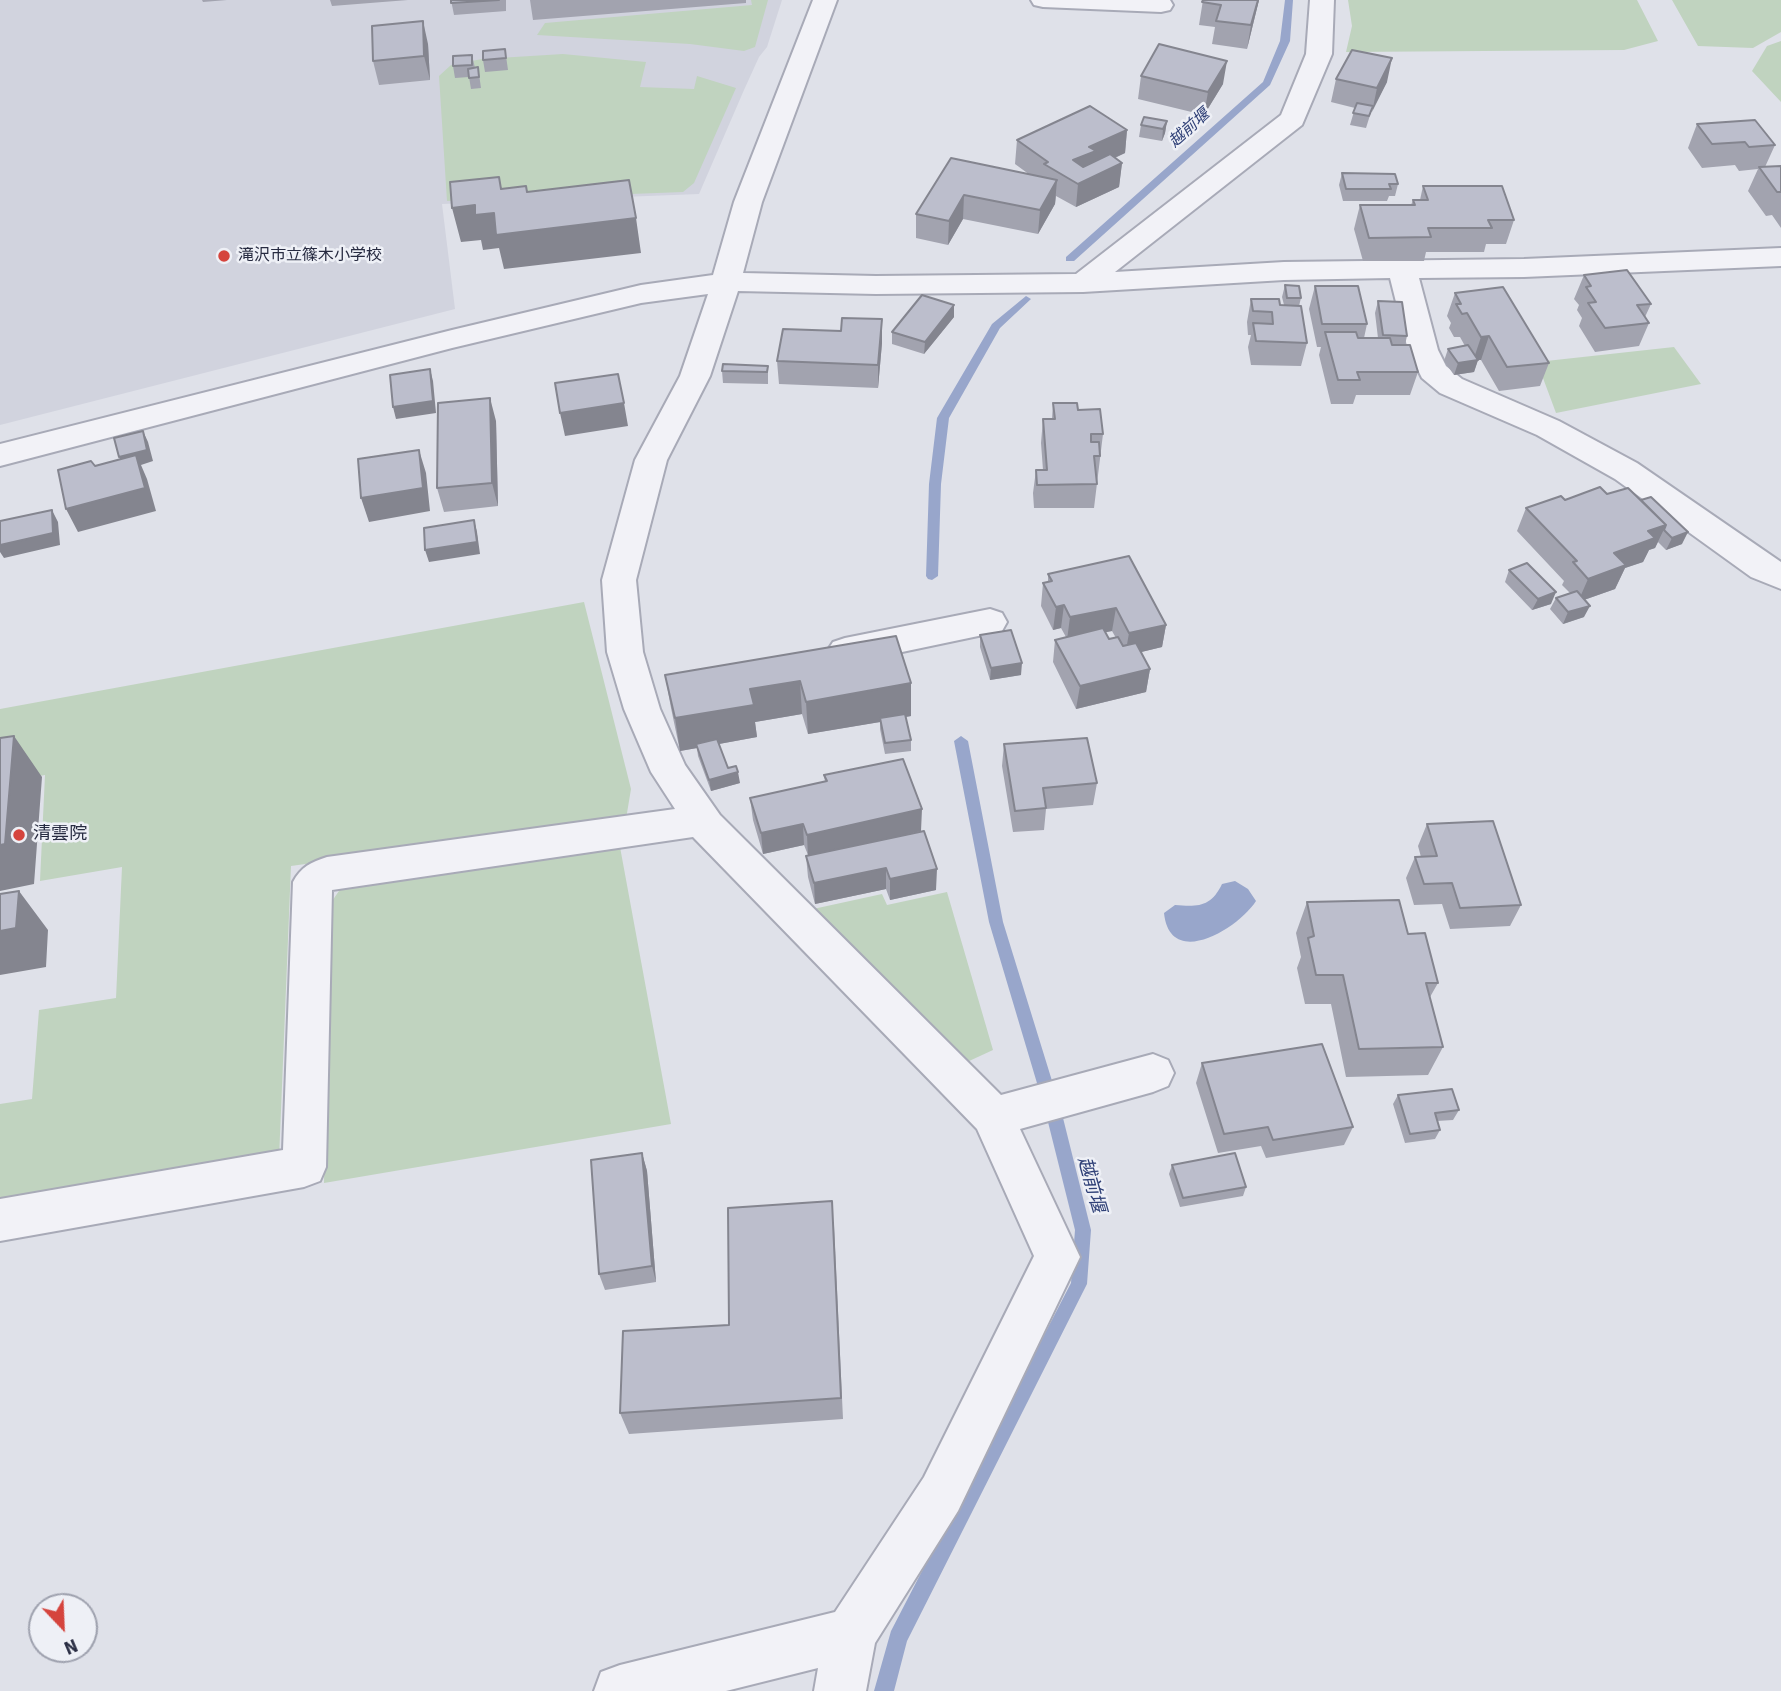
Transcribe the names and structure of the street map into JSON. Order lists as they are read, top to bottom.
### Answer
{
  "water": ["越前堰"],
  "places": ["滝沢市立篠木小学校", "清雲院"],
  "north": "bottom right"
}
